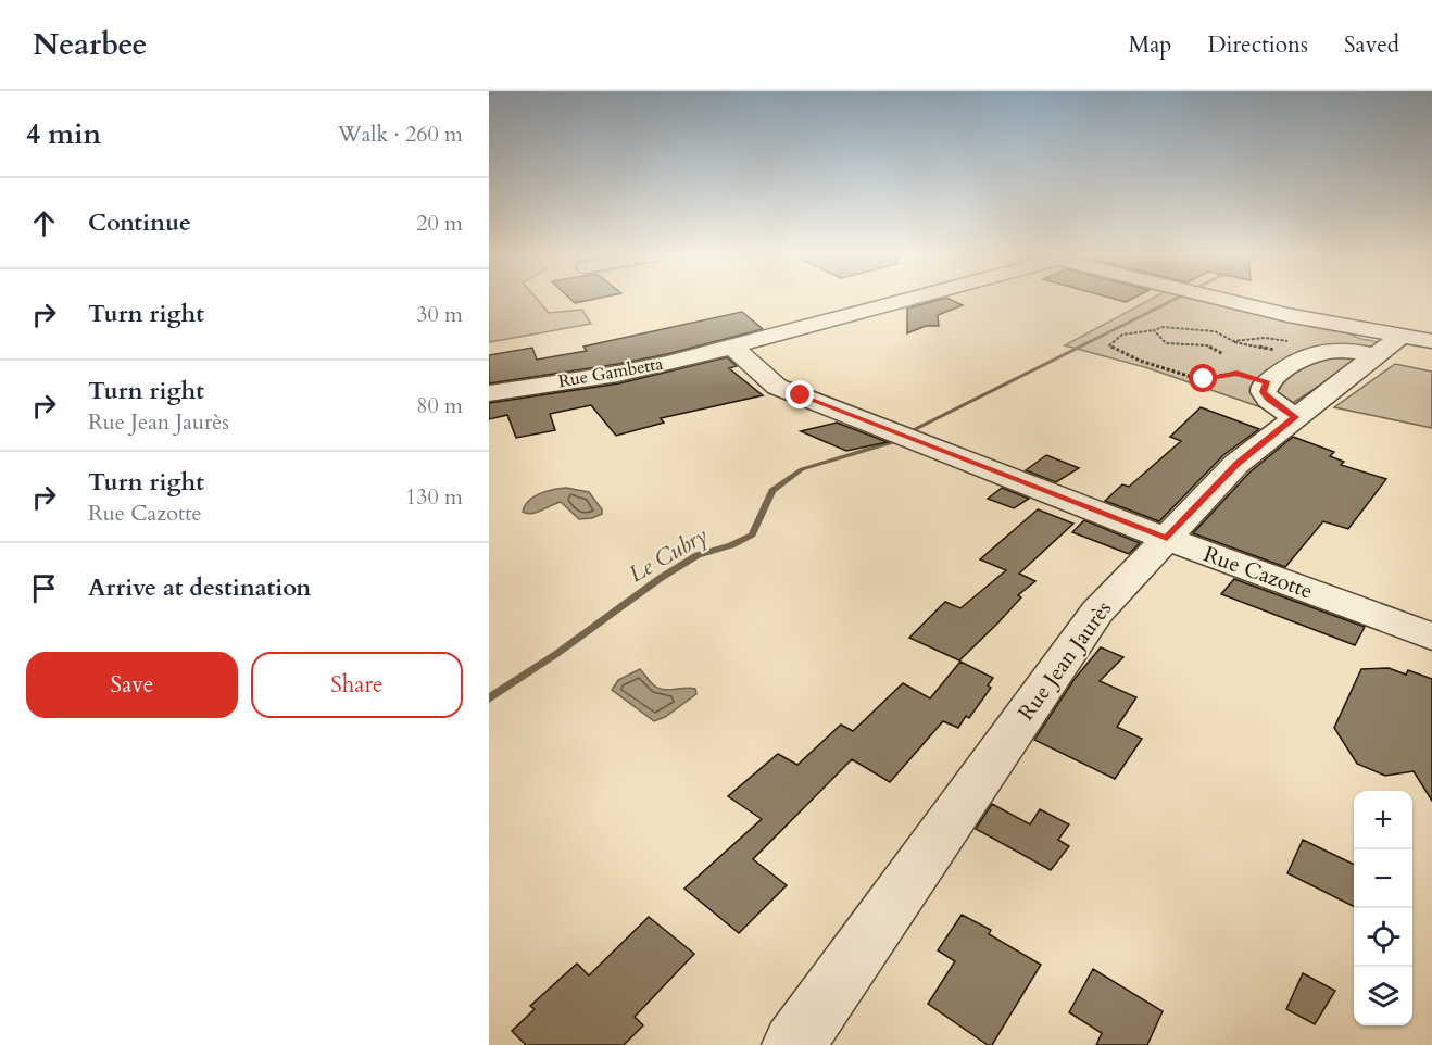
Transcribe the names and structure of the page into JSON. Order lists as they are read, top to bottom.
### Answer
{
  "streets": {
    "street": ["Rue Gambetta", "Rue Cazotte", "Rue Jean Jaurès"]
  },
  "crossings": [
    ["Rue Gambetta", "Rue Cazotte"],
    ["Rue Cazotte", "Rue Jean Jaurès"]
  ],
  "water": ["Le Cubry"],
  "page": {
    "header": "Nearbee",
    "nav": ["Map", "Directions", "Saved"],
    "heading": ["4 min", "Walk · 260 m"],
    "list": [
      ["Continue", "20 m"],
      ["Turn right", "30 m"],
      ["Turn right", "Rue Jean Jaurès", "80 m"],
      ["Turn right", "Rue Cazotte", "130 m"],
      "Arrive at destination"
    ],
    "buttons": ["Save", "Share"],
    "map_buttons": ["+", "−"]
  }
}
